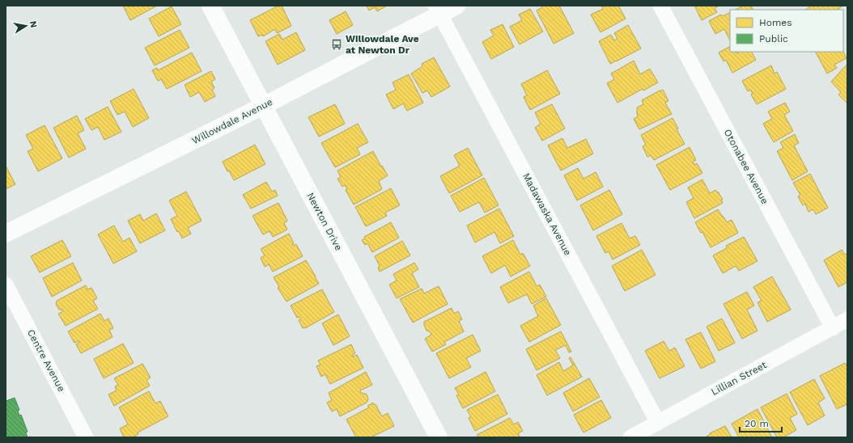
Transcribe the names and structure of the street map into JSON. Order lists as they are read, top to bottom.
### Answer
{
  "streets": {
    "street": [
      "Willowdale Avenue",
      "Otonabee Avenue",
      "Madawaska Avenue",
      "Newton Drive",
      "Centre Avenue",
      "Lillian Street"
    ]
  },
  "crossings": [
    ["Willowdale Avenue", "Madawaska Avenue"],
    ["Willowdale Avenue", "Newton Drive"],
    ["Otonabee Avenue", "Lillian Street"],
    ["Madawaska Avenue", "Lillian Street"]
  ],
  "places": {
    "bus stop": ["Willowdale Ave at Newton Dr"]
  },
  "legend": ["Homes", "Public"],
  "scale_bar": "20 m",
  "north": "right"
}
